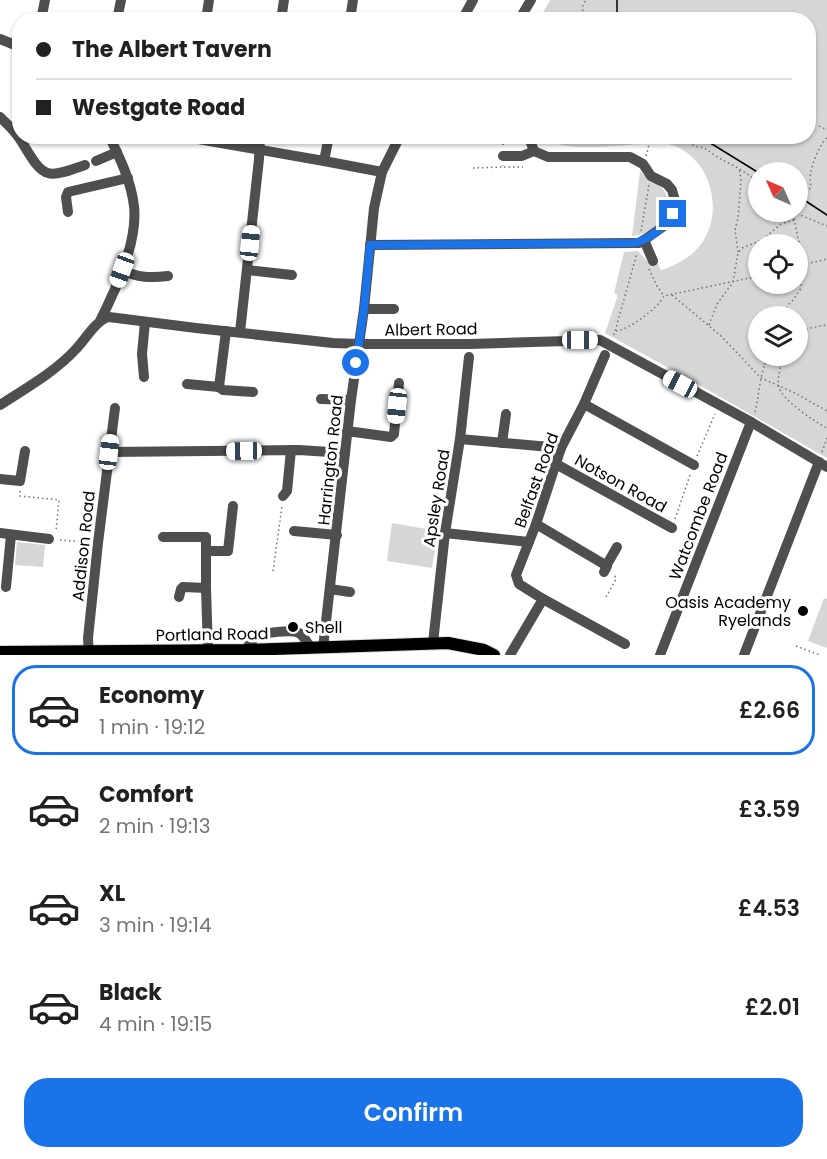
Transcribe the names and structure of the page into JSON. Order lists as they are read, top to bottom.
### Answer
{
  "streets": {
    "main road": ["Portland Road"],
    "street": [
      "Albert Road",
      "Harrington Road",
      "Belfast Road",
      "Notson Road",
      "Apsley Road",
      "Watcombe Road",
      "Addison Road"
    ]
  },
  "crossings": [
    ["Albert Road", "Harrington Road"],
    ["Albert Road", "Belfast Road"],
    ["Albert Road", "Watcombe Road"],
    ["Harrington Road", "Portland Road"],
    ["Belfast Road", "Notson Road"],
    ["Apsley Road", "Portland Road"],
    ["Addison Road", "Portland Road"]
  ],
  "places": ["Oasis Academy Ryelands", "Shell"],
  "north": "top left",
  "page": {
    "banner": ["The Albert Tavern", "Westgate Road"],
    "list": [
      {
        "name": "Economy",
        "note": "1 min · 19:12",
        "value": "£2.66"
      },
      {
        "name": "Comfort",
        "note": "2 min · 19:13",
        "value": "£3.59"
      },
      {
        "name": "XL",
        "note": "3 min · 19:14",
        "value": "£4.53"
      },
      {
        "name": "Black",
        "note": "4 min · 19:15",
        "value": "£2.01"
      }
    ],
    "buttons": "Confirm"
  }
}
